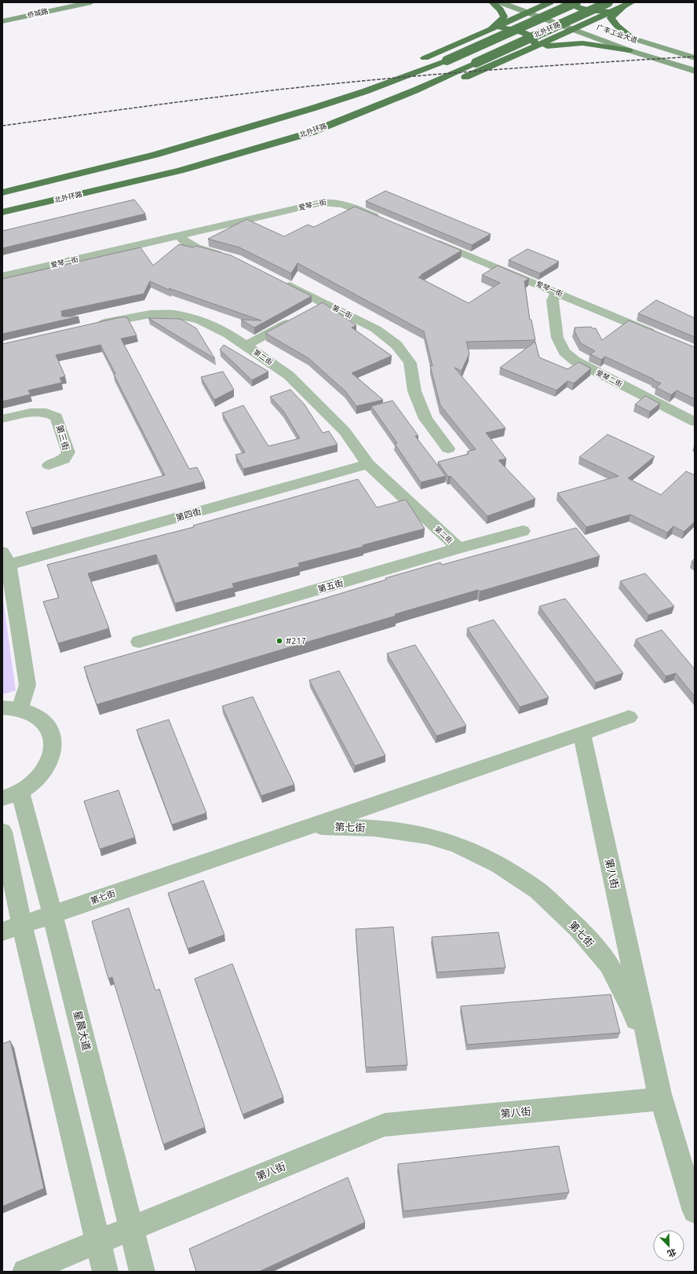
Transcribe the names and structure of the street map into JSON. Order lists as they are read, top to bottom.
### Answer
{
  "streets": {
    "highway": ["北外环路"],
    "street": [
      "侨城路",
      "广丰工业大道",
      "爱琴一街",
      "第一街",
      "第二街",
      "爱琴二街",
      "第三街",
      "第四街",
      "第五街",
      "第七街",
      "第八街",
      "星晨大道"
    ]
  },
  "crossings": [
    ["爱琴一街", "爱琴二街"],
    ["第二街", "第四街"],
    ["第二街", "第五街"],
    ["第七街", "第八街"],
    ["第七街", "星晨大道"],
    ["第八街", "星晨大道"]
  ],
  "places": ["#217"],
  "north": "bottom right"
}
